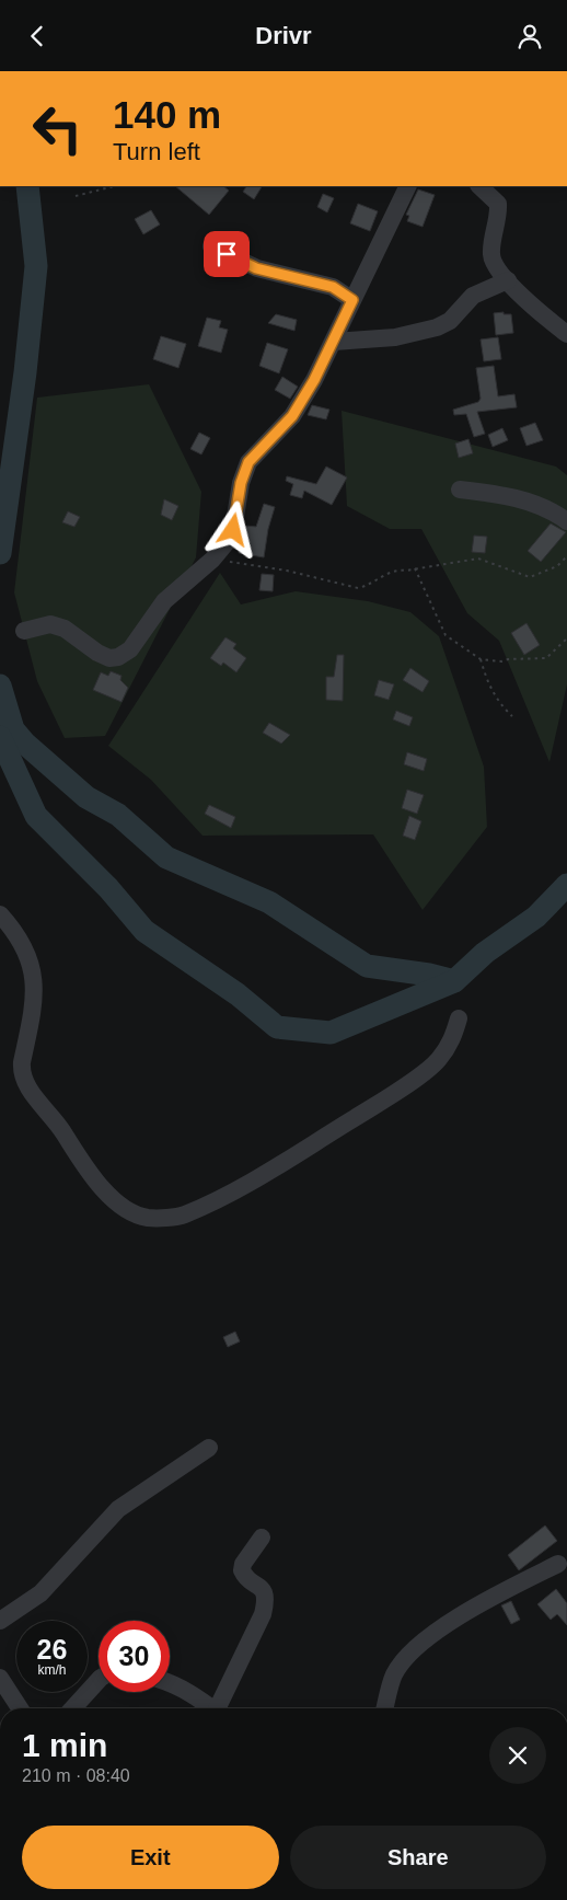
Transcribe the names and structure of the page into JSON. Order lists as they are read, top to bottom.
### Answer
{
  "page": {
    "header": "Drivr",
    "turn": ["140 m", "Turn left"],
    "speed": "26 km/h",
    "limit": "30",
    "heading": ["1 min", "210 m · 08:40"],
    "buttons": ["Exit", "Share"]
  }
}
